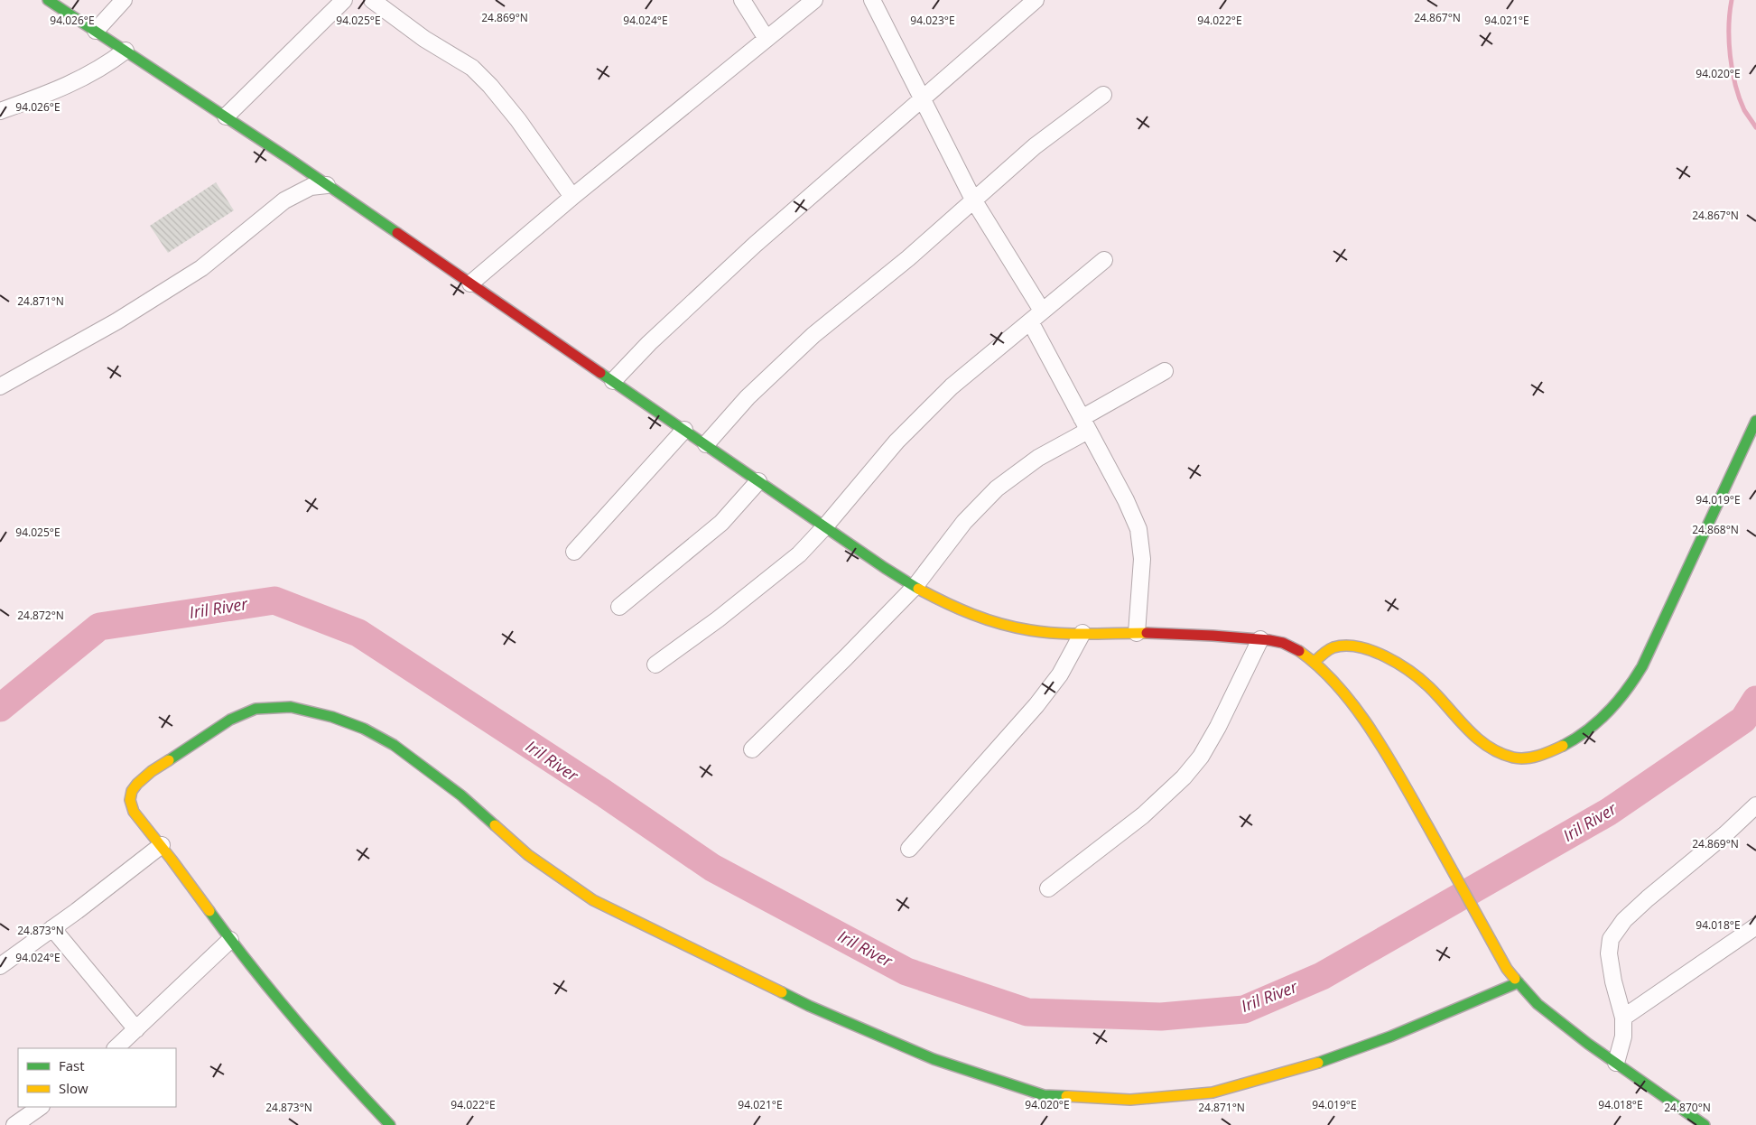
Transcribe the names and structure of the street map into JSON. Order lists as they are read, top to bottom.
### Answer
{
  "water": ["Iril River"],
  "legend": ["Fast", "Slow"],
  "coordinates": [
    "24.869°N",
    "24.867°N",
    "94.026°E",
    "94.025°E",
    "94.024°E",
    "94.023°E",
    "94.022°E",
    "94.021°E",
    "94.020°E",
    "24.871°N",
    "94.019°E",
    "24.868°N",
    "24.872°N",
    "94.018°E",
    "24.873°N",
    "24.870°N"
  ]
}
